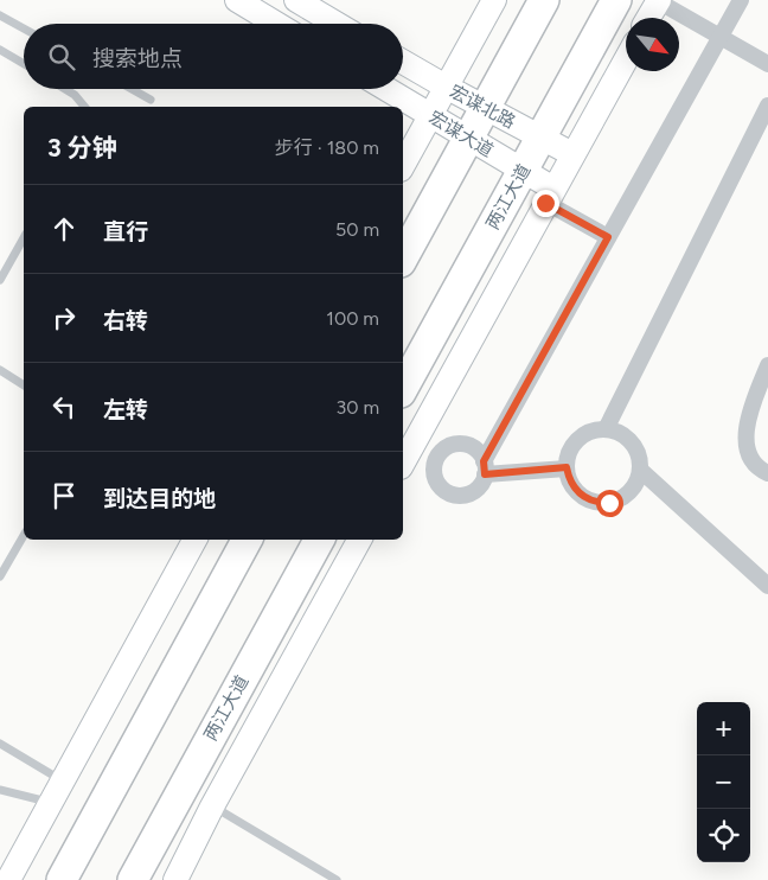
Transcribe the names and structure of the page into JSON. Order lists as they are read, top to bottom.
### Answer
{
  "streets": {
    "highway": ["两江大道"],
    "street": ["宏谋北路", "宏谋大道"]
  },
  "crossings": [
    ["宏谋北路", "两江大道"],
    ["宏谋大道", "两江大道"]
  ],
  "north": "bottom right",
  "page": {
    "search": "搜索地点",
    "heading": ["3 分钟", "步行 · 180 m"],
    "list": [
      ["直行", "50 m"],
      ["右转", "100 m"],
      ["左转", "30 m"],
      "到达目的地"
    ],
    "map_buttons": ["+", "−"]
  }
}
